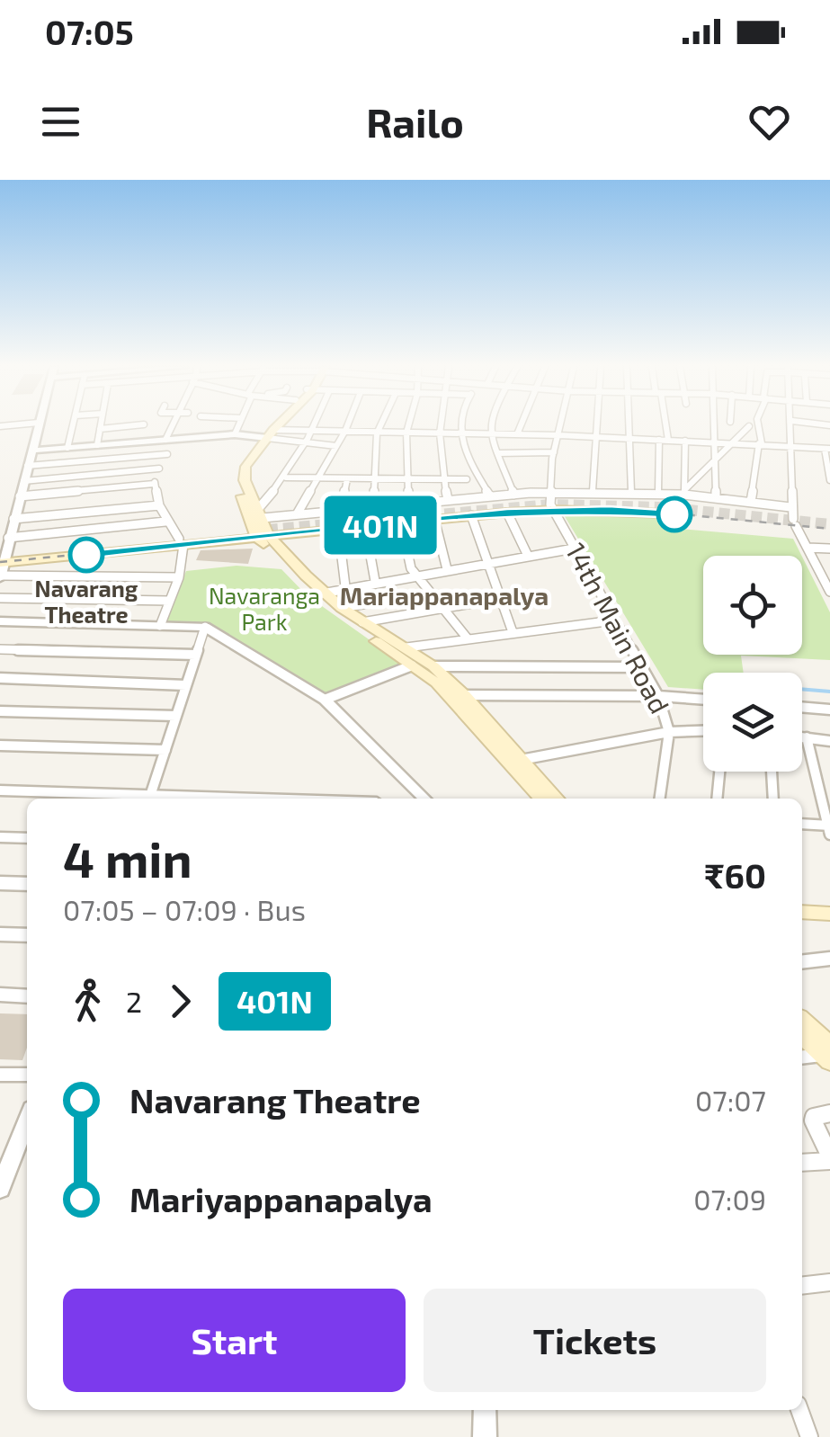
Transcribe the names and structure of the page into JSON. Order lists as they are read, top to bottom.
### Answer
{
  "streets": {
    "street": ["14th Main Road"]
  },
  "districts": ["Mariappanapalya"],
  "parks": ["Navaranga Park"],
  "places": ["Navarang Theatre"],
  "lines": ["bus line 401N"],
  "page": {
    "status": "07:05",
    "header": "Railo",
    "on_map": "401N",
    "heading": ["4 min", "07:05 – 07:09 · Bus", "₹60"],
    "legs": ["2", "401N"],
    "list": [
      {
        "name": "Navarang Theatre",
        "value": "07:07"
      },
      {
        "name": "Mariyappanapalya",
        "value": "07:09"
      }
    ],
    "buttons": ["Start", "Tickets"]
  }
}
